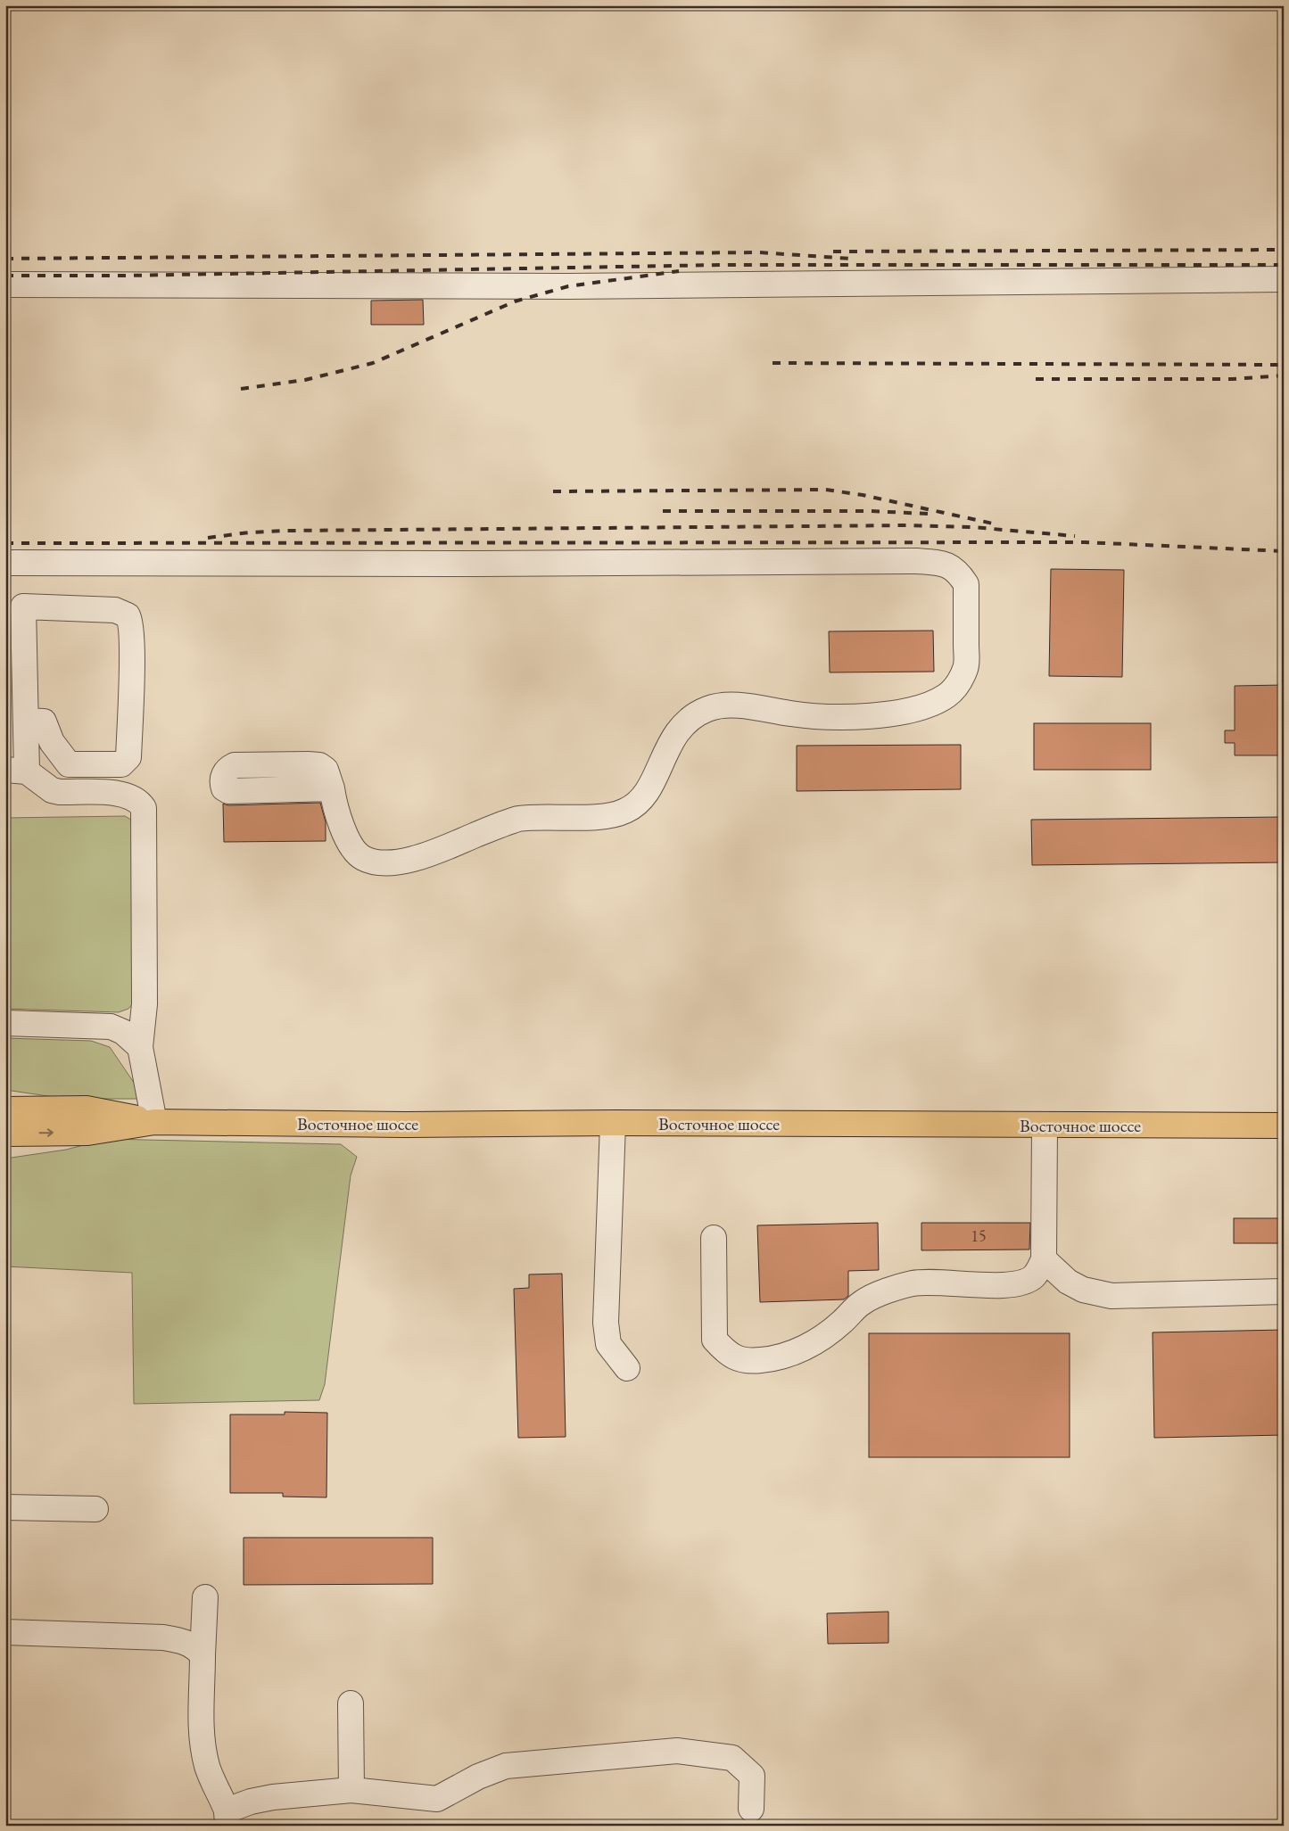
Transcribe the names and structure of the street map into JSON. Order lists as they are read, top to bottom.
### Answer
{
  "streets": {
    "main road": ["Восточное шоссе"]
  },
  "house_numbers": ["15"]
}
